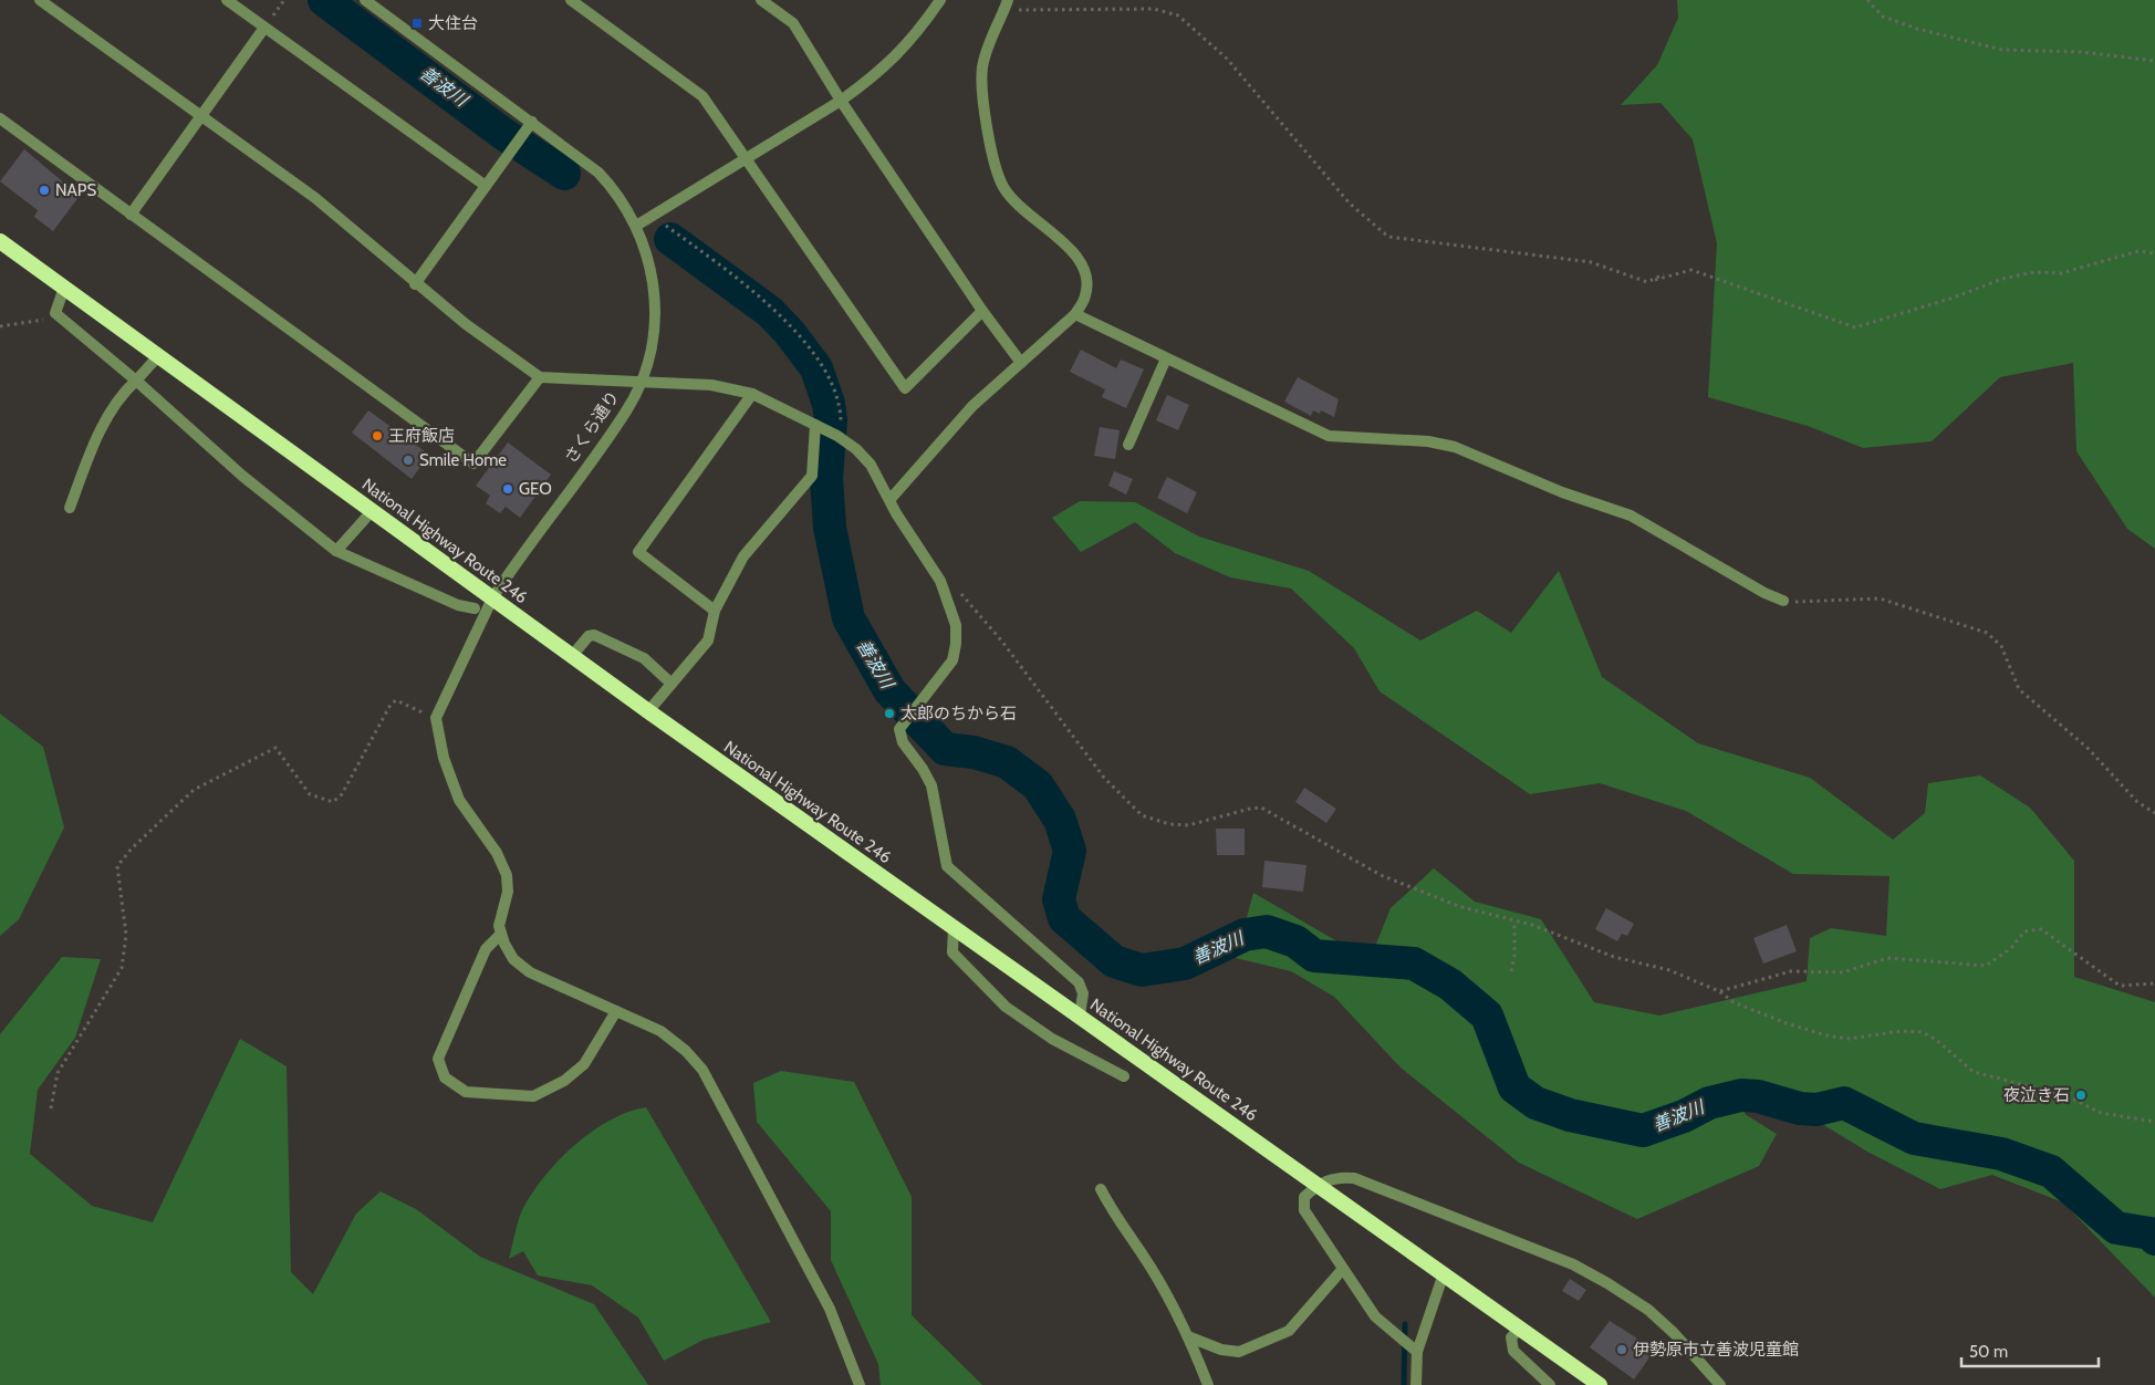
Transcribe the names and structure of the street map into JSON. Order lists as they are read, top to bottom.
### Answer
{
  "streets": {
    "highway": ["National Highway Route 246"],
    "street": ["さくら通り"]
  },
  "crossings": [
    ["さくら通り", "National Highway Route 246"]
  ],
  "water": ["善波川"],
  "places": {
    "transit": ["大住台"],
    "other": [
      "NAPS",
      "王府飯店",
      "Smile Home",
      "GEO",
      "太郎のちから石",
      "夜泣き石",
      "伊勢原市立善波児童館"
    ]
  },
  "scale_bar": "50 m"
}
